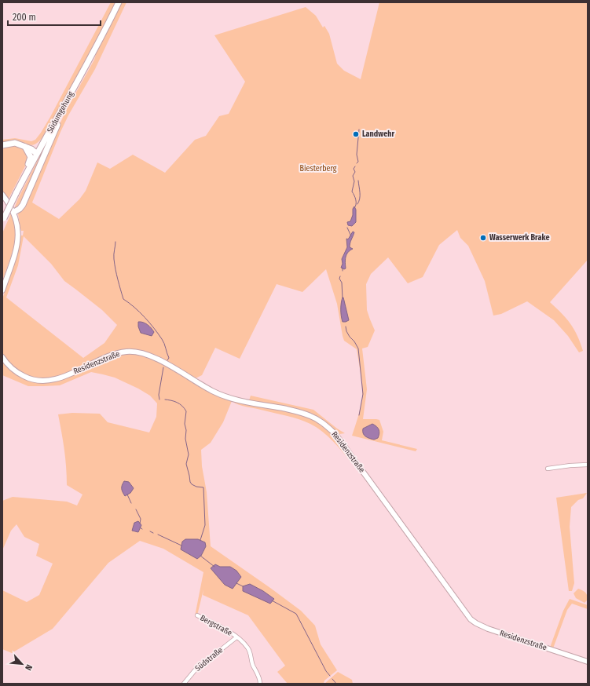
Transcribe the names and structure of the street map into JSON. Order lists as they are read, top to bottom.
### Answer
{
  "streets": {
    "main road": ["Südumgehung", "Residenzstraße"],
    "street": ["Bergstraße", "Südstraße"]
  },
  "crossings": [
    ["Bergstraße", "Südstraße"]
  ],
  "parks": ["Biesterberg"],
  "places": ["Landwehr", "Wasserwerk Brake"],
  "scale_bar": "200 m",
  "north": "bottom right"
}
